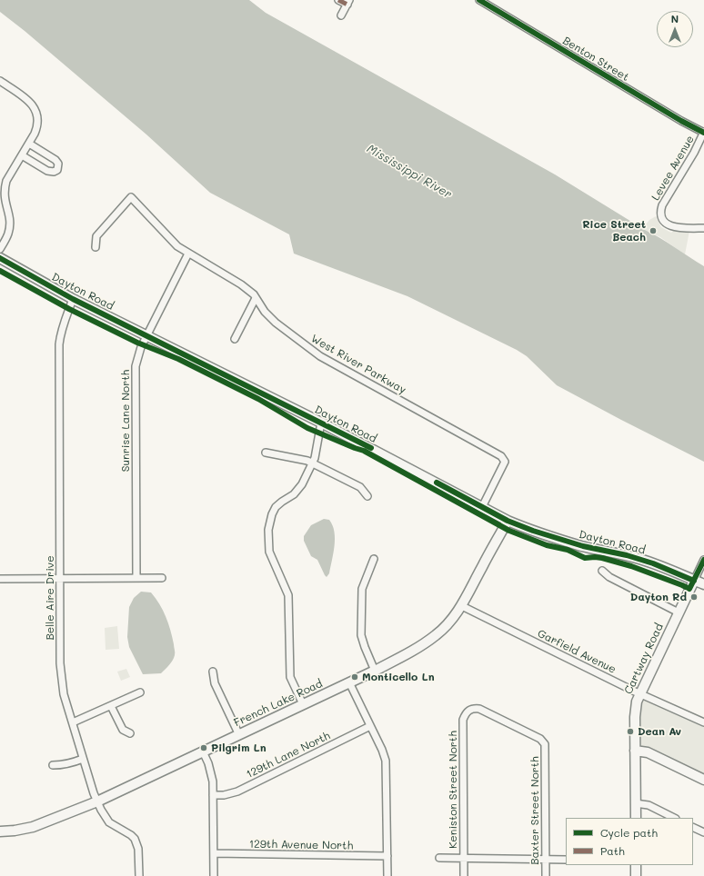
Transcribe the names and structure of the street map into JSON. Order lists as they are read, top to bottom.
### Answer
{
  "streets": {
    "street": [
      "Benton Street",
      "Levee Avenue",
      "Dayton Road",
      "West River Parkway",
      "Sunrise Lane North",
      "Belle Aire Drive",
      "Garfield Avenue",
      "Cartway Road",
      "French Lake Road",
      "129th Lane North",
      "Keniston Street North",
      "Baxter Street North",
      "129th Avenue North"
    ]
  },
  "crossings": [
    ["Benton Street", "Levee Avenue"],
    ["Dayton Road", "West River Parkway"],
    ["Dayton Road", "Sunrise Lane North"],
    ["Dayton Road", "Belle Aire Drive"],
    ["Dayton Road", "Cartway Road"],
    ["Dayton Road", "French Lake Road"],
    ["West River Parkway", "Sunrise Lane North"],
    ["Belle Aire Drive", "French Lake Road"],
    ["Garfield Avenue", "Cartway Road"],
    ["Garfield Avenue", "French Lake Road"],
    ["Keniston Street North", "Baxter Street North"]
  ],
  "water": ["Mississippi River"],
  "places": [
    "Rice Street Beach",
    "Dayton Rd",
    "Monticello Ln",
    "Dean Av",
    "Pilgrim Ln"
  ],
  "legend": ["Cycle path", "Path"],
  "north": "top"
}
